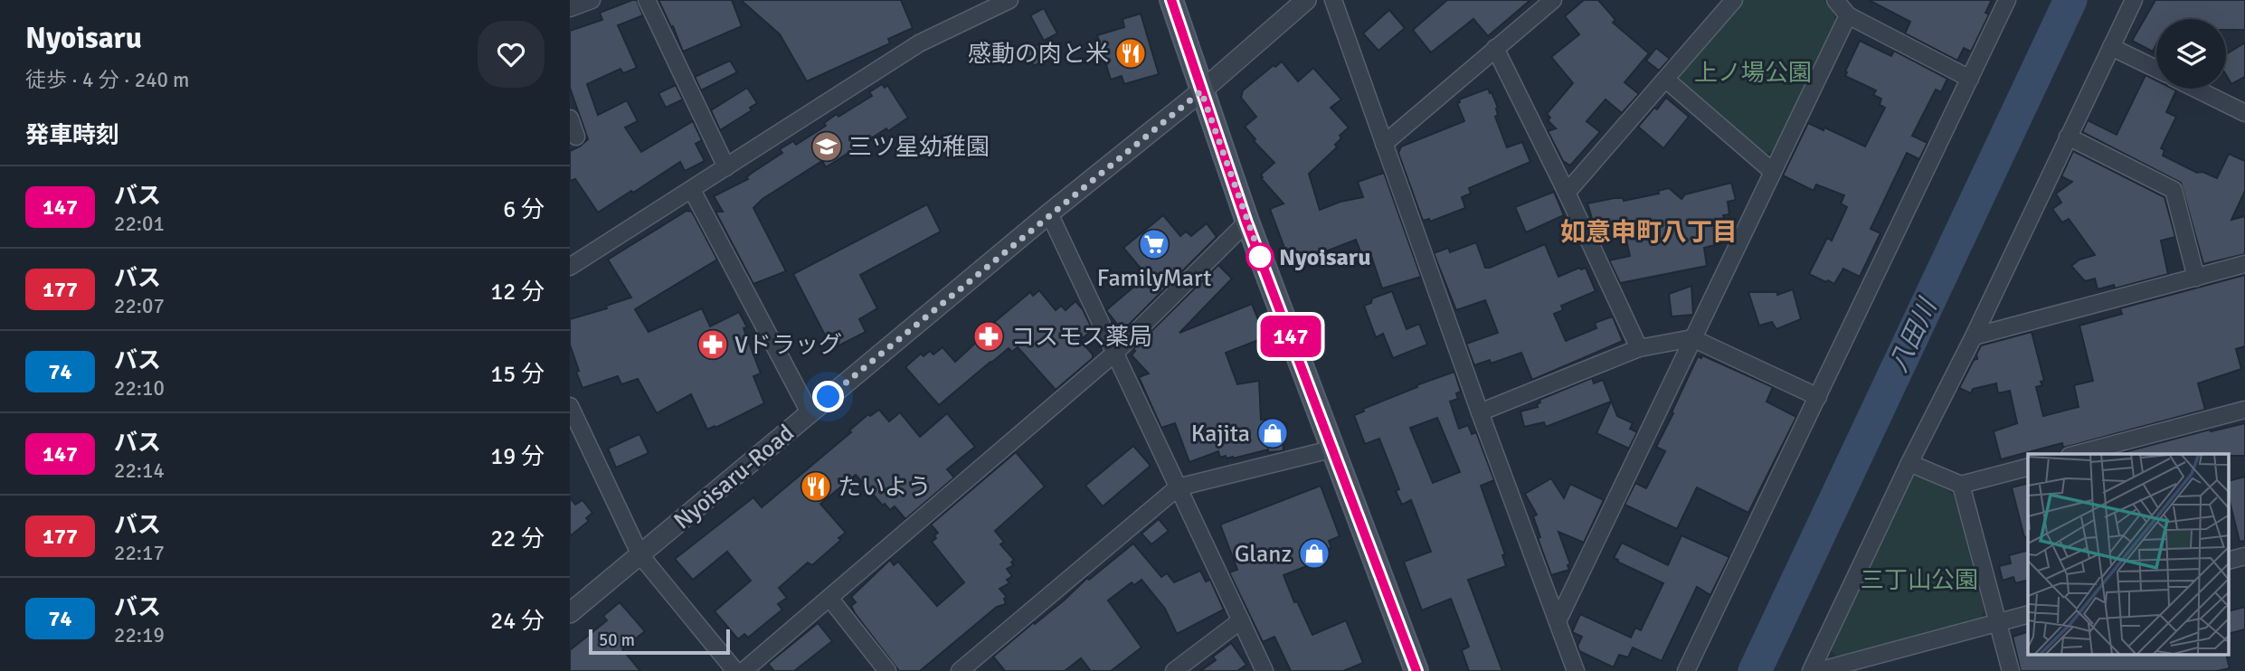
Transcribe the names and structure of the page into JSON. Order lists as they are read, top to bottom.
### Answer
{
  "streets": {
    "street": ["Nyoisaru-Road"]
  },
  "districts": ["如意申町八丁目"],
  "water": ["八田川"],
  "parks": ["上ノ場公園", "三丁山公園"],
  "places": {
    "restaurant": ["感動の肉と米", "たいよう"],
    "school or university": ["三ツ星幼稚園"],
    "supermarket": ["FamilyMart"],
    "other": ["Nyoisaru"],
    "pharmacy": ["コスモス薬局", "Vドラッグ"],
    "shop": ["Kajita", "Glanz"]
  },
  "lines": ["bus line 147"],
  "scale_bar": "50 m",
  "page": {
    "heading": [
      ["Nyoisaru", "徒歩 · 4 分 · 240 m"],
      "発車時刻"
    ],
    "on_map": "147",
    "list": [
      {
        "mark": "147",
        "name": "バス",
        "note": "22:01",
        "value": "6 分"
      },
      {
        "mark": "177",
        "name": "バス",
        "note": "22:07",
        "value": "12 分"
      },
      {
        "mark": "74",
        "name": "バス",
        "note": "22:10",
        "value": "15 分"
      },
      {
        "mark": "147",
        "name": "バス",
        "note": "22:14",
        "value": "19 分"
      },
      {
        "mark": "177",
        "name": "バス",
        "note": "22:17",
        "value": "22 分"
      },
      {
        "mark": "74",
        "name": "バス",
        "note": "22:19",
        "value": "24 分"
      }
    ],
    "scale": "50 m"
  }
}
